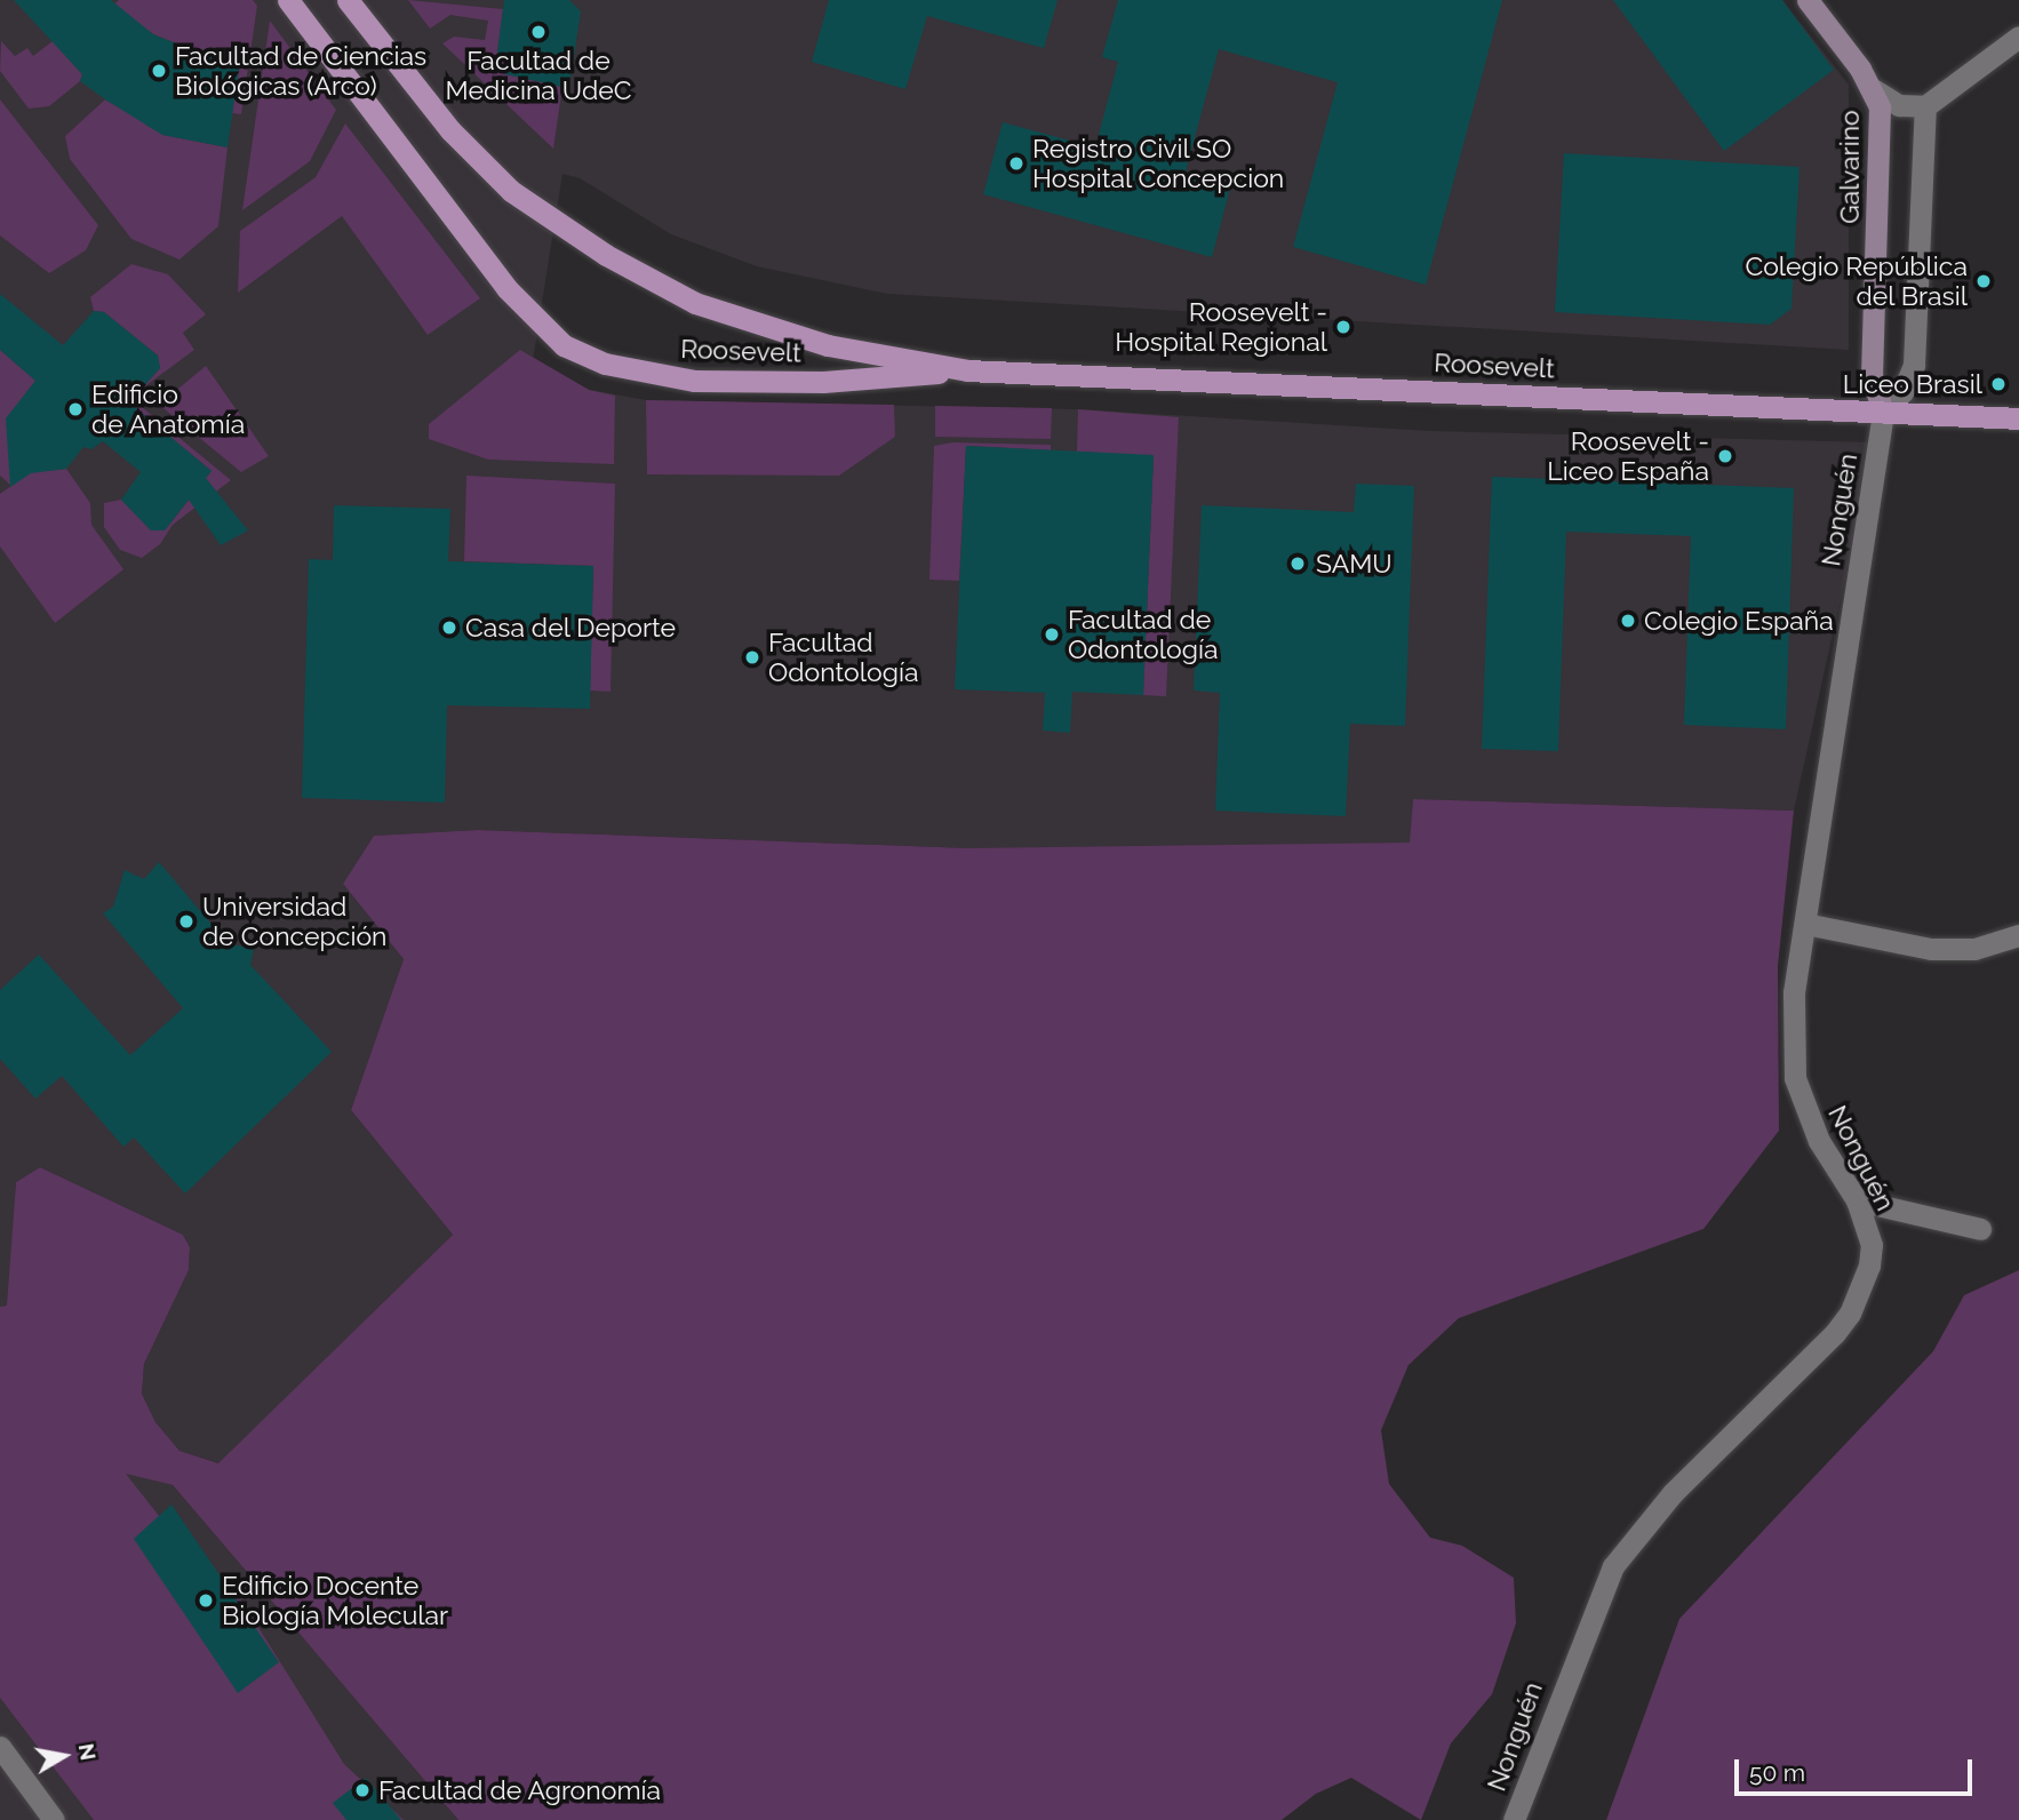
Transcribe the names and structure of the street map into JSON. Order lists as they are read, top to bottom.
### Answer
{
  "streets": {
    "main road": ["Galvarino", "Roosevelt"],
    "street": ["Nonguén"]
  },
  "crossings": [
    ["Galvarino", "Roosevelt"],
    ["Galvarino", "Nonguén"],
    ["Roosevelt", "Nonguén"]
  ],
  "places": [
    "Facultad de Medicina UdeC",
    "Facultad de Ciencias Biológicas (Arco)",
    "Registro Civil SO Hospital Concepcion",
    "Colegio República del Brasil",
    "Roosevelt - Hospital Regional",
    "Liceo Brasil",
    "Edificio de Anatomía",
    "Roosevelt - Liceo España",
    "SAMU",
    "Colegio España",
    "Casa del Deporte",
    "Facultad de Odontología",
    "Facultad Odontología",
    "Universidad de Concepción",
    "Edificio Docente Biología Molecular",
    "Facultad de Agronomía"
  ],
  "scale_bar": "50 m",
  "north": "right"
}
